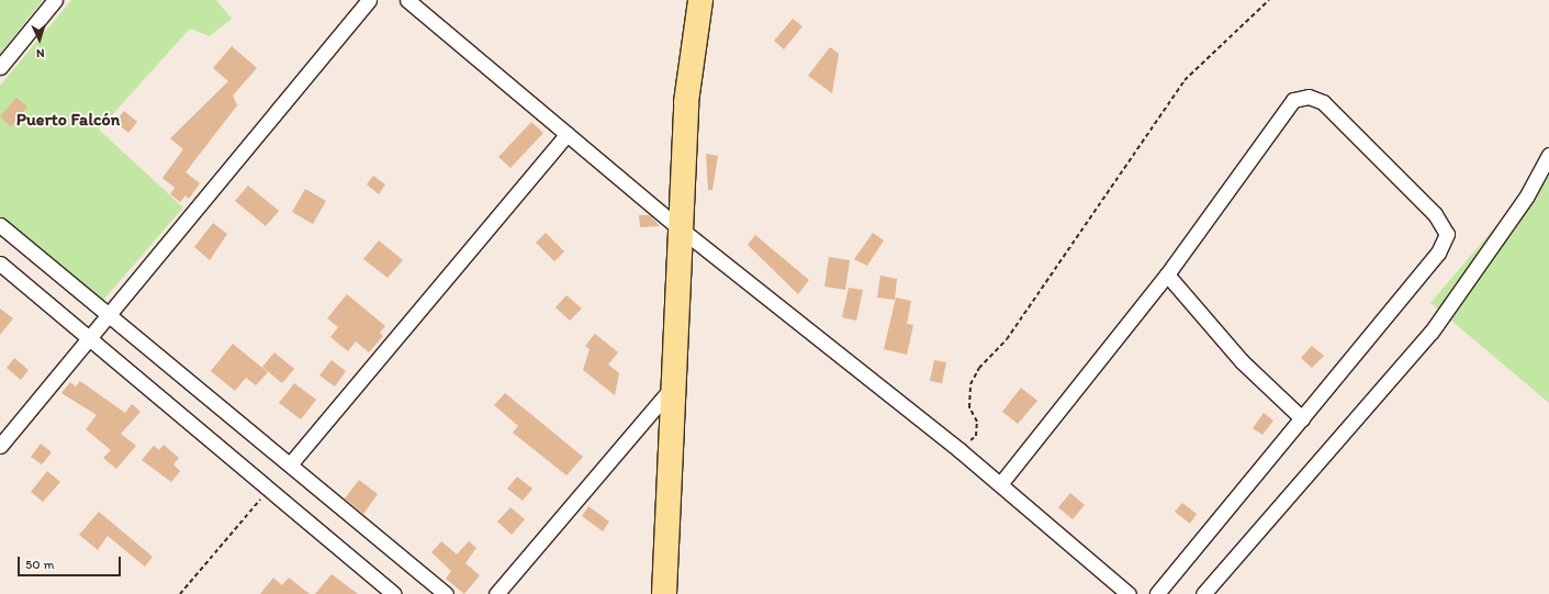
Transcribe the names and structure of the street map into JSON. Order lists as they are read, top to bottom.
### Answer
{
  "districts": ["Puerto Falcón"],
  "scale_bar": "50 m",
  "north": "bottom"
}
